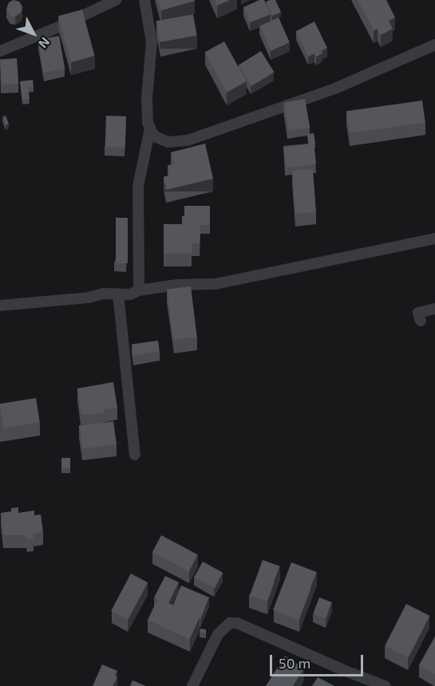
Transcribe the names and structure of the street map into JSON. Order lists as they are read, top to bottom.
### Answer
{
  "scale_bar": "50 m",
  "north": "bottom right"
}
